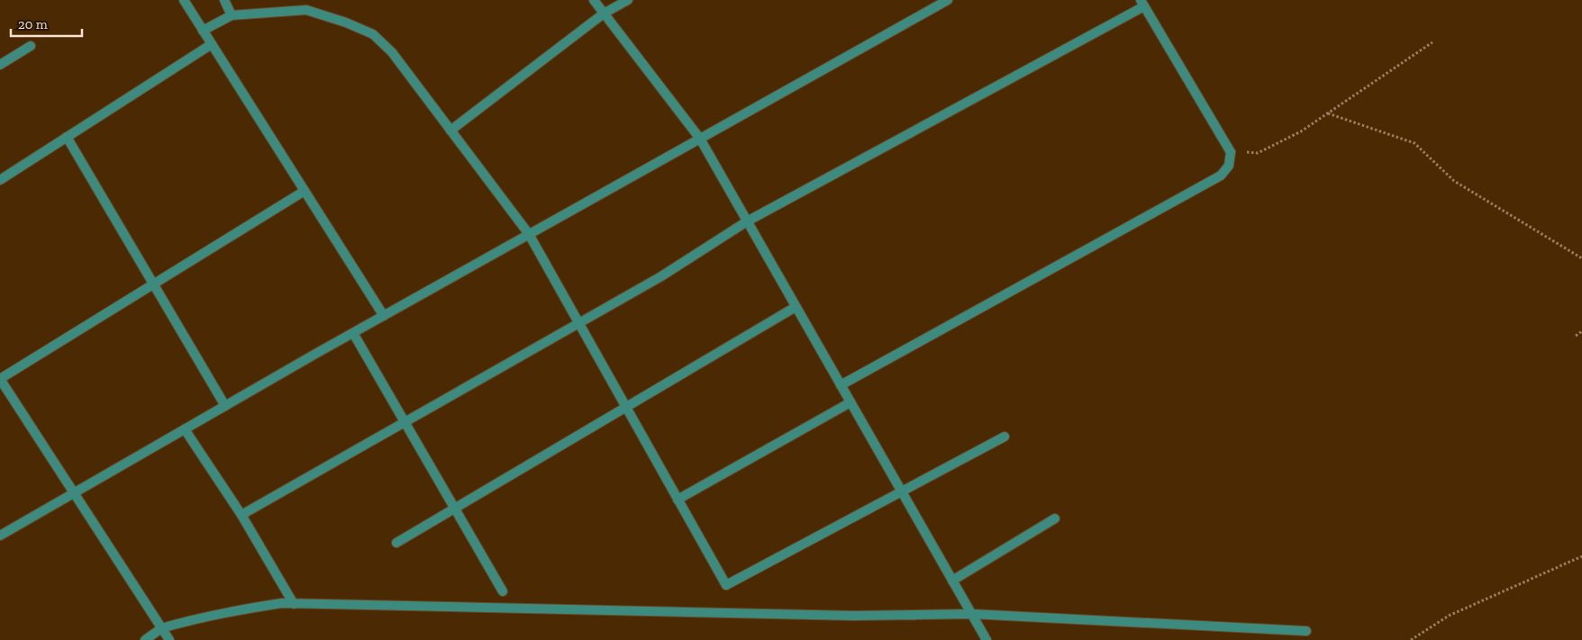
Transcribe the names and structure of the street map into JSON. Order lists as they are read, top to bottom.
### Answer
{
  "scale_bar": "20 m"
}
